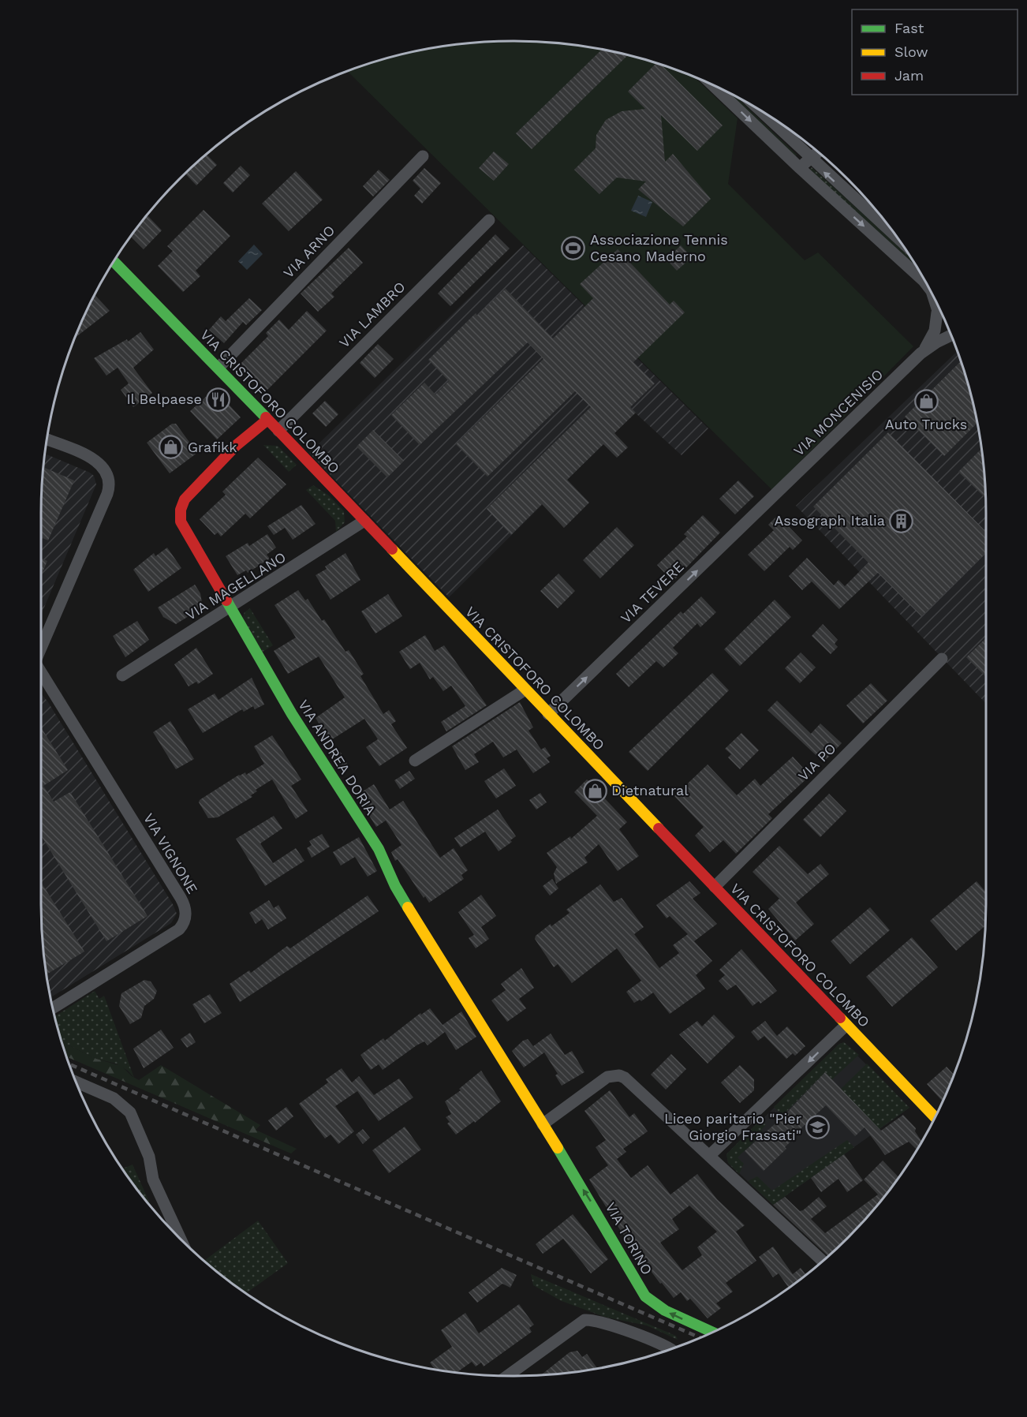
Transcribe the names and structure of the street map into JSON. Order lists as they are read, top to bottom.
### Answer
{
  "streets": {
    "street": [
      "VIA ARNO",
      "VIA LAMBRO",
      "VIA CRISTOFORO COLOMBO",
      "VIA MONCENISIO",
      "VIA MAGELLANO",
      "VIA TEVERE",
      "VIA ANDREA DORIA",
      "VIA PO",
      "VIA VIGNONE",
      "VIA TORINO"
    ]
  },
  "crossings": [
    ["VIA ARNO", "VIA CRISTOFORO COLOMBO"],
    ["VIA LAMBRO", "VIA CRISTOFORO COLOMBO"],
    ["VIA CRISTOFORO COLOMBO", "VIA MAGELLANO"],
    ["VIA CRISTOFORO COLOMBO", "VIA TEVERE"],
    ["VIA CRISTOFORO COLOMBO", "VIA ANDREA DORIA"],
    ["VIA CRISTOFORO COLOMBO", "VIA PO"],
    ["VIA MONCENISIO", "VIA TEVERE"],
    ["VIA MAGELLANO", "VIA ANDREA DORIA"],
    ["VIA ANDREA DORIA", "VIA TORINO"]
  ],
  "one_way": ["VIA TEVERE", "VIA TORINO"],
  "places": {
    "sports": ["Associazione Tennis Cesano Maderno"],
    "restaurant": ["Il Belpaese"],
    "shop": ["Auto Trucks", "Grafikk", "Dietnatural"],
    "building": ["Assograph Italia"],
    "school or university": ["Liceo paritario \"Pier Giorgio Frassati\""]
  },
  "legend": ["Fast", "Slow", "Jam"]
}
